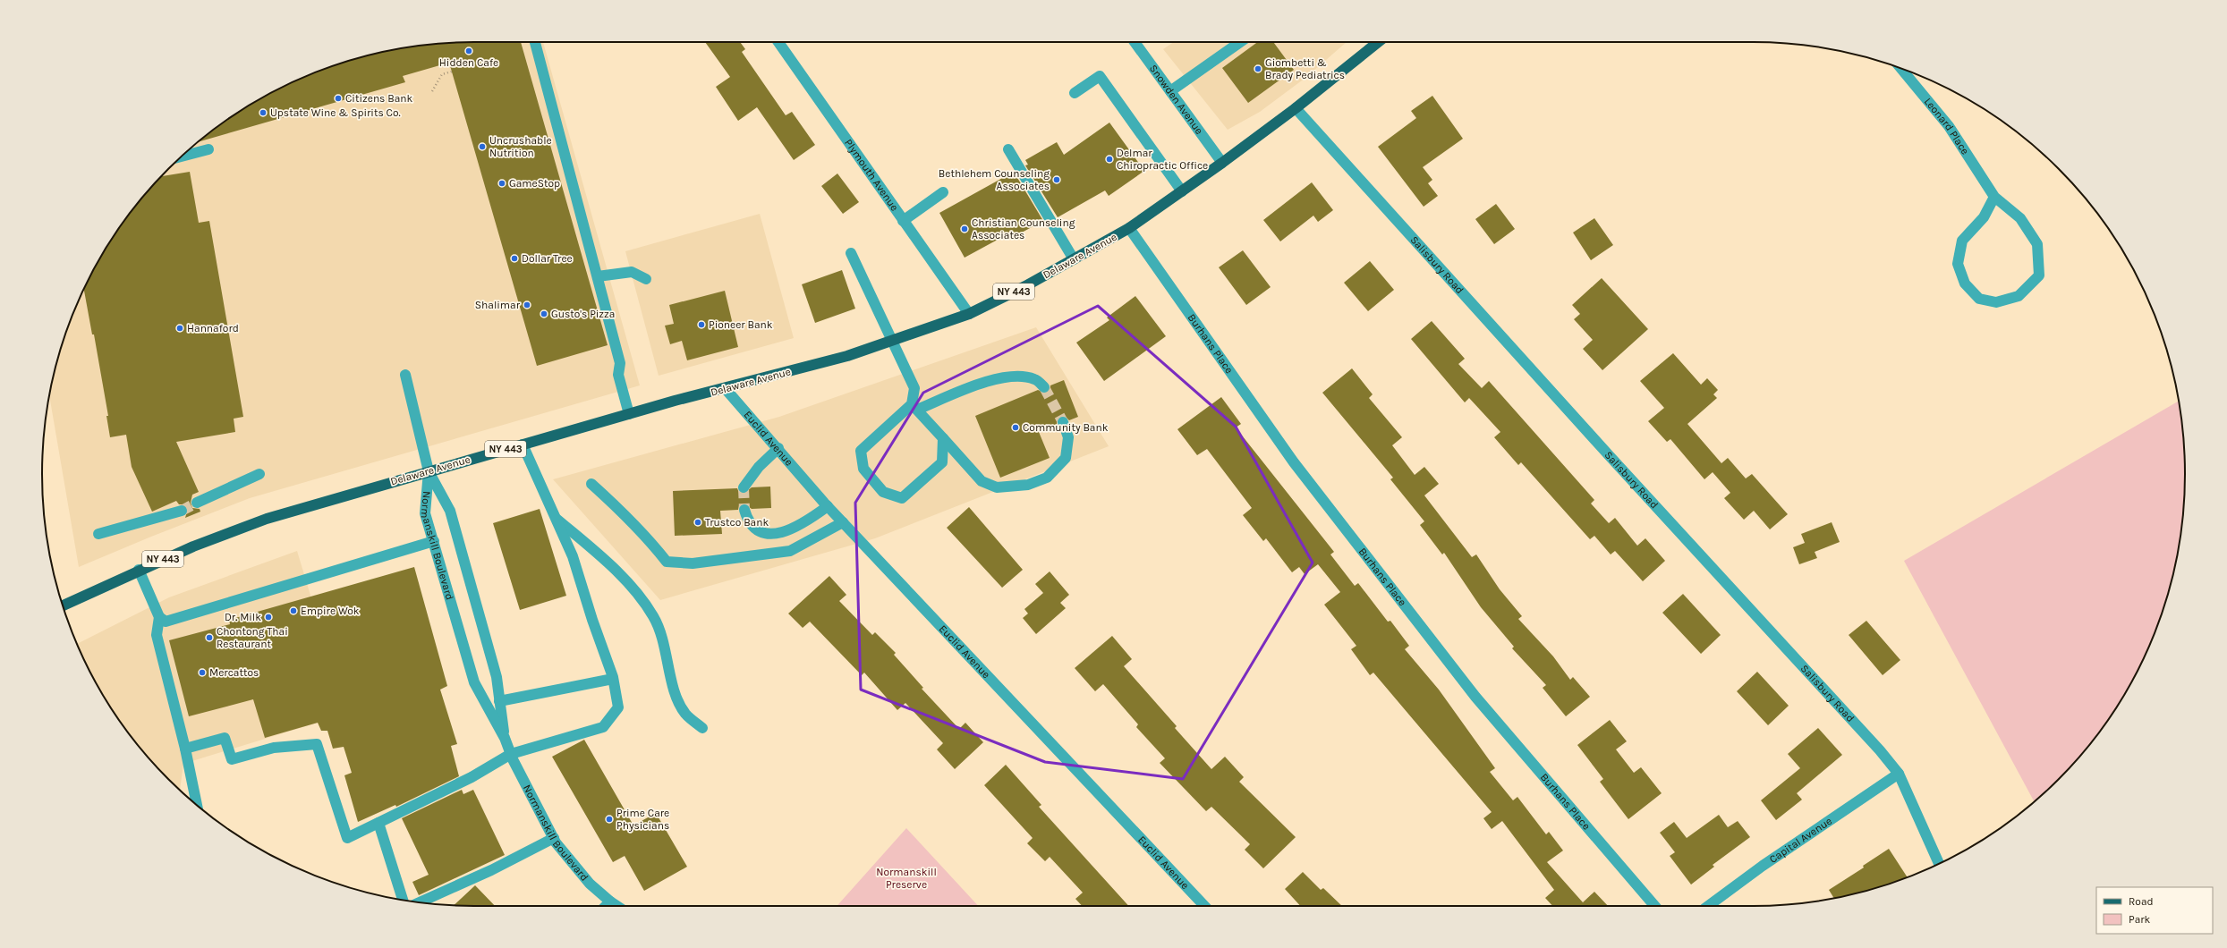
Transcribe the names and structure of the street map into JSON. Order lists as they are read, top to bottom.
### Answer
{
  "streets": {
    "main road": ["Delaware Avenue", "NY 443"],
    "street": [
      "Snowden Avenue",
      "Leonard Place",
      "Plymouth Avenue",
      "Salisbury Road",
      "Burhans Place",
      "Euclid Avenue",
      "Normanskill Boulevard",
      "Capital Avenue"
    ]
  },
  "crossings": [
    ["Snowden Avenue", "Delaware Avenue"],
    ["Plymouth Avenue", "Delaware Avenue"],
    ["Delaware Avenue", "Salisbury Road"],
    ["Delaware Avenue", "Burhans Place"],
    ["Delaware Avenue", "Euclid Avenue"],
    ["Delaware Avenue", "Normanskill Boulevard"],
    ["Salisbury Road", "Capital Avenue"]
  ],
  "parks": ["Normanskill Preserve"],
  "places": [
    "Hidden Cafe",
    "Giombetti & Brady Pediatrics",
    "Citizens Bank",
    "Upstate Wine & Spirits Co.",
    "Uncrushable Nutrition",
    "Delmar Chiropractic Office",
    "Bethlehem Counseling Associates",
    "GameStop",
    "Christian Counseling Associates",
    "Dollar Tree",
    "Shalimar",
    "Gusto's Pizza",
    "Pioneer Bank",
    "Hannaford",
    "Community Bank",
    "Trustco Bank",
    "Empire Wok",
    "Dr. Milk",
    "Chontong Thai Restaurant",
    "Mercattos",
    "Prime Care Physicians"
  ],
  "legend": ["Road", "Park"]
}
